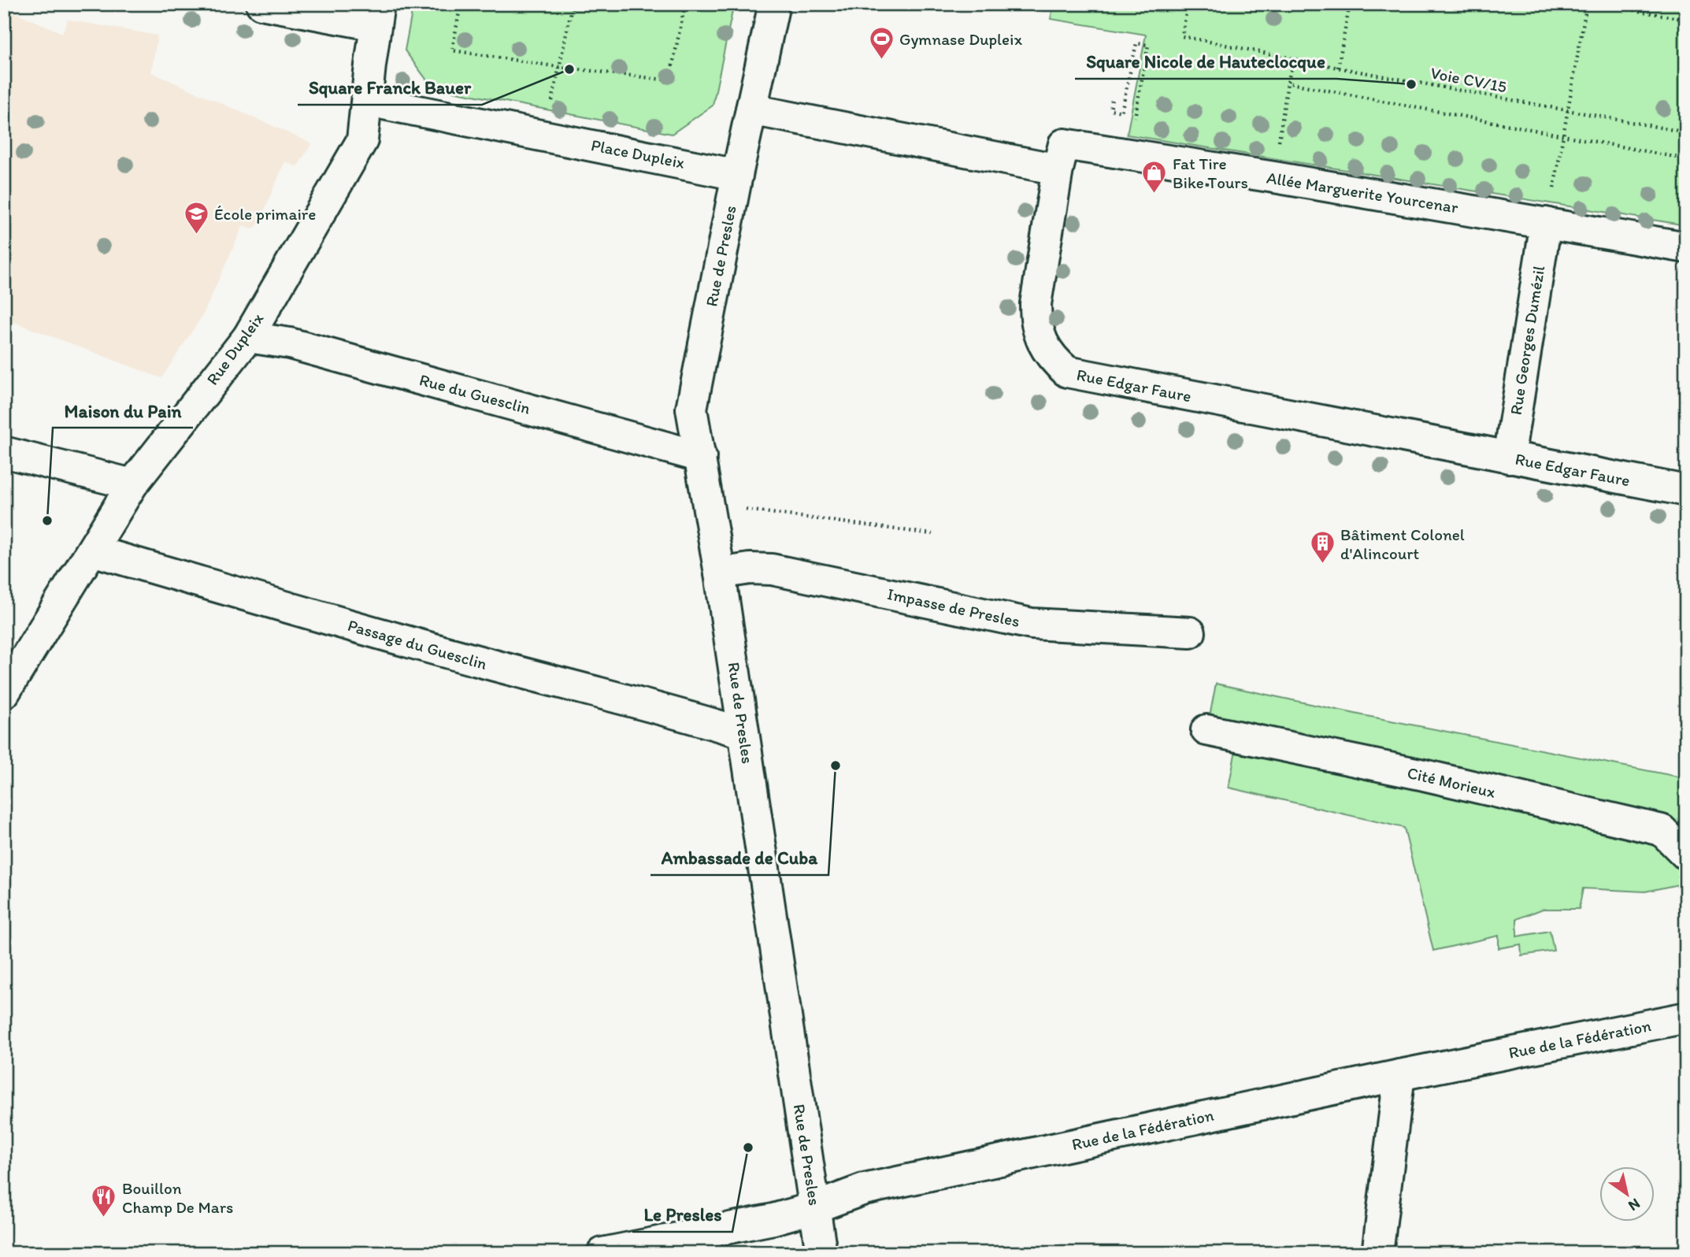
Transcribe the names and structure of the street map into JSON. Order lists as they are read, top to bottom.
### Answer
{
  "streets": {
    "street": [
      "Place Dupleix",
      "Allée Marguerite Yourcenar",
      "Rue de Presles",
      "Rue Georges Dumézil",
      "Rue Dupleix",
      "Rue Edgar Faure",
      "Rue du Guesclin",
      "Impasse de Presles",
      "Passage du Guesclin",
      "Cité Morieux",
      "Rue de la Fédération"
    ],
    "path": ["Voie CV/15"]
  },
  "crossings": [
    ["Place Dupleix", "Rue de Presles"],
    ["Place Dupleix", "Rue Dupleix"],
    ["Allée Marguerite Yourcenar", "Rue Georges Dumézil"],
    ["Allée Marguerite Yourcenar", "Rue Edgar Faure"],
    ["Rue de Presles", "Rue du Guesclin"],
    ["Rue de Presles", "Impasse de Presles"],
    ["Rue de Presles", "Passage du Guesclin"],
    ["Rue de Presles", "Rue de la Fédération"],
    ["Rue Georges Dumézil", "Rue Edgar Faure"],
    ["Rue Dupleix", "Rue du Guesclin"],
    ["Rue Dupleix", "Passage du Guesclin"]
  ],
  "places": {
    "sports": ["Gymnase Dupleix"],
    "other": [
      "Square Franck Bauer",
      "Square Nicole de Hauteclocque",
      "Maison du Pain",
      "Ambassade de Cuba",
      "Le Presles"
    ],
    "shop": ["Fat Tire Bike Tours"],
    "school or university": ["École primaire"],
    "building": ["Bâtiment Colonel d'Alincourt"],
    "restaurant": ["Bouillon Champ De Mars"]
  },
  "north": "bottom right"
}
